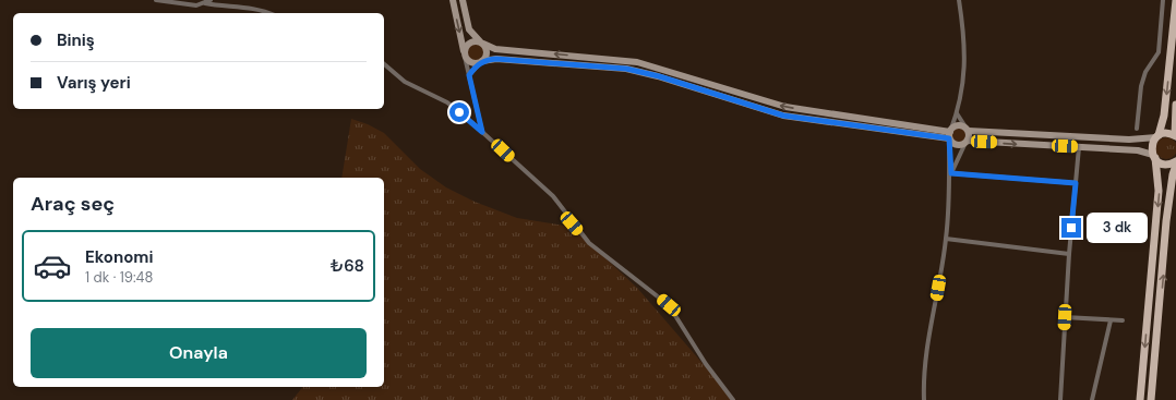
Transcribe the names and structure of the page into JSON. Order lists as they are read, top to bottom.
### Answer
{
  "page": {
    "banner": ["Biniş", "Varış yeri"],
    "heading": "Araç seç",
    "bubble": "3 dk",
    "list": [
      {
        "name": "Ekonomi",
        "note": "1 dk · 19:48",
        "value": "₺68"
      }
    ],
    "buttons": "Onayla"
  }
}
